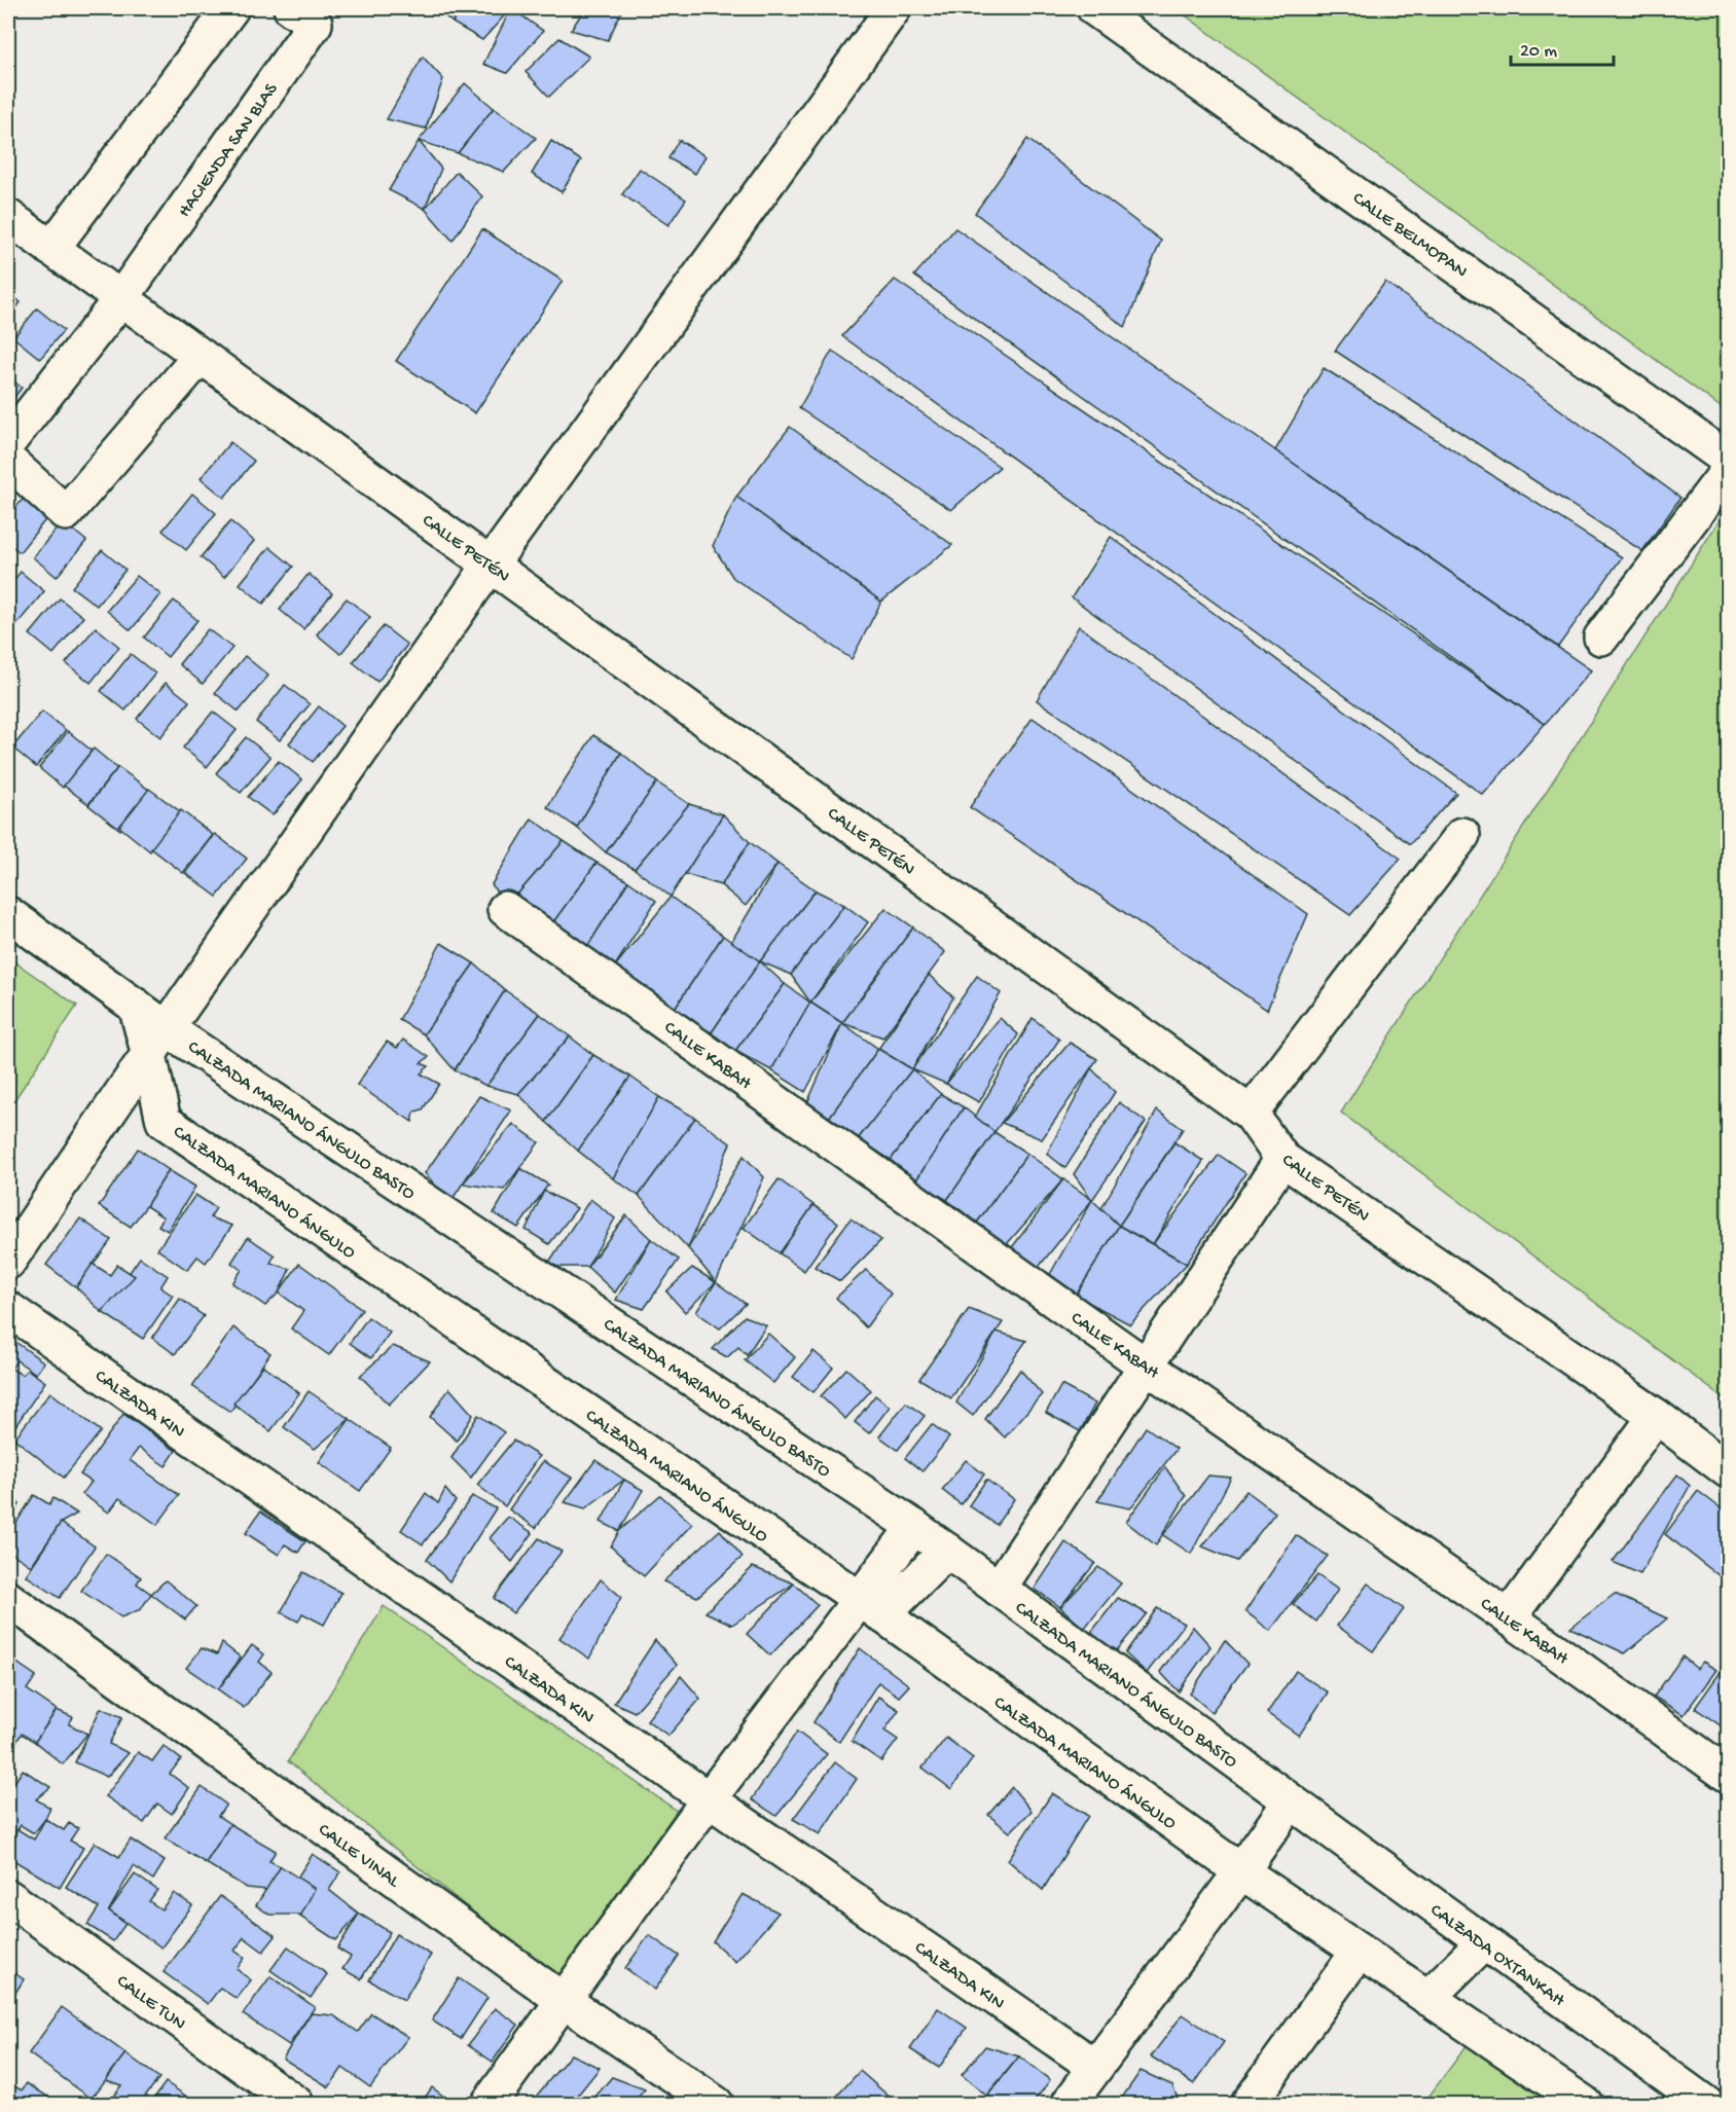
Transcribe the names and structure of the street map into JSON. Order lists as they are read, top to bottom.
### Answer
{
  "streets": {
    "street": [
      "HACIENDA SAN BLAS",
      "CALLE BELMOPAN",
      "CALLE PETÉN",
      "CALLE KABAH",
      "CALZADA MARIANO ÁNGULO BASTO",
      "CALZADA MARIANO ÁNGULO",
      "CALZADA KIN",
      "CALLE VINAL",
      "CALZADA OXTANKAH",
      "CALLE TUN"
    ]
  },
  "crossings": [
    ["HACIENDA SAN BLAS", "CALLE PETÉN"],
    ["CALZADA MARIANO ÁNGULO BASTO", "CALZADA MARIANO ÁNGULO"],
    ["CALZADA MARIANO ÁNGULO BASTO", "CALZADA OXTANKAH"]
  ],
  "scale_bar": "20 m"
}
